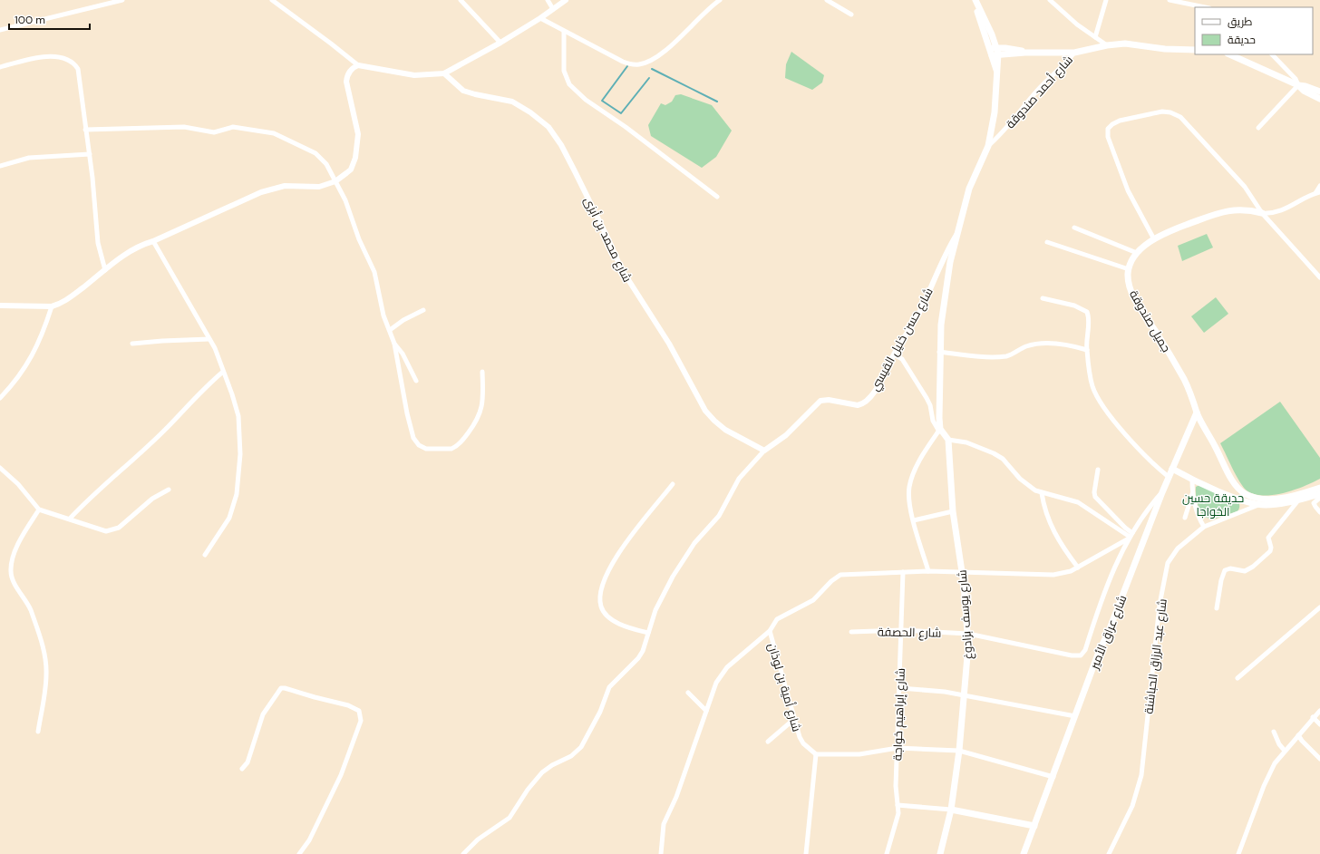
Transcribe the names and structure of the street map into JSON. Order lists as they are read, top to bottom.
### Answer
{
  "streets": {
    "main road": [
      "جميل صندوقة",
      "شارع حسن خليل القيسي",
      "شارع يوسف بزادوغ",
      "شارع عراق الأمير"
    ],
    "street": [
      "شارع أحمد صندوقة",
      "شارع محمد بن أبزى",
      "شارع الحصفة",
      "شارع عبد الرزاق الحباشنة",
      "شارع أمية بن لوذان",
      "شارع إبراهيم خواجة"
    ]
  },
  "crossings": [
    ["شارع أحمد صندوقة", "شارع حسن خليل القيسي"],
    ["شارع محمد بن أبزى", "شارع حسن خليل القيسي"],
    ["جميل صندوقة", "شارع عراق الأمير"],
    ["شارع يوسف بزادوغ", "شارع الحصفة"],
    ["شارع يوسف بزادوغ", "شارع أمية بن لوذان"],
    ["شارع الحصفة", "شارع أمية بن لوذان"],
    ["شارع الحصفة", "شارع إبراهيم خواجة"],
    ["شارع أمية بن لوذان", "شارع إبراهيم خواجة"]
  ],
  "parks": ["حديقة حسين الخواجا"],
  "legend": ["طريق", "حديقة"],
  "scale_bar": "100 m"
}
